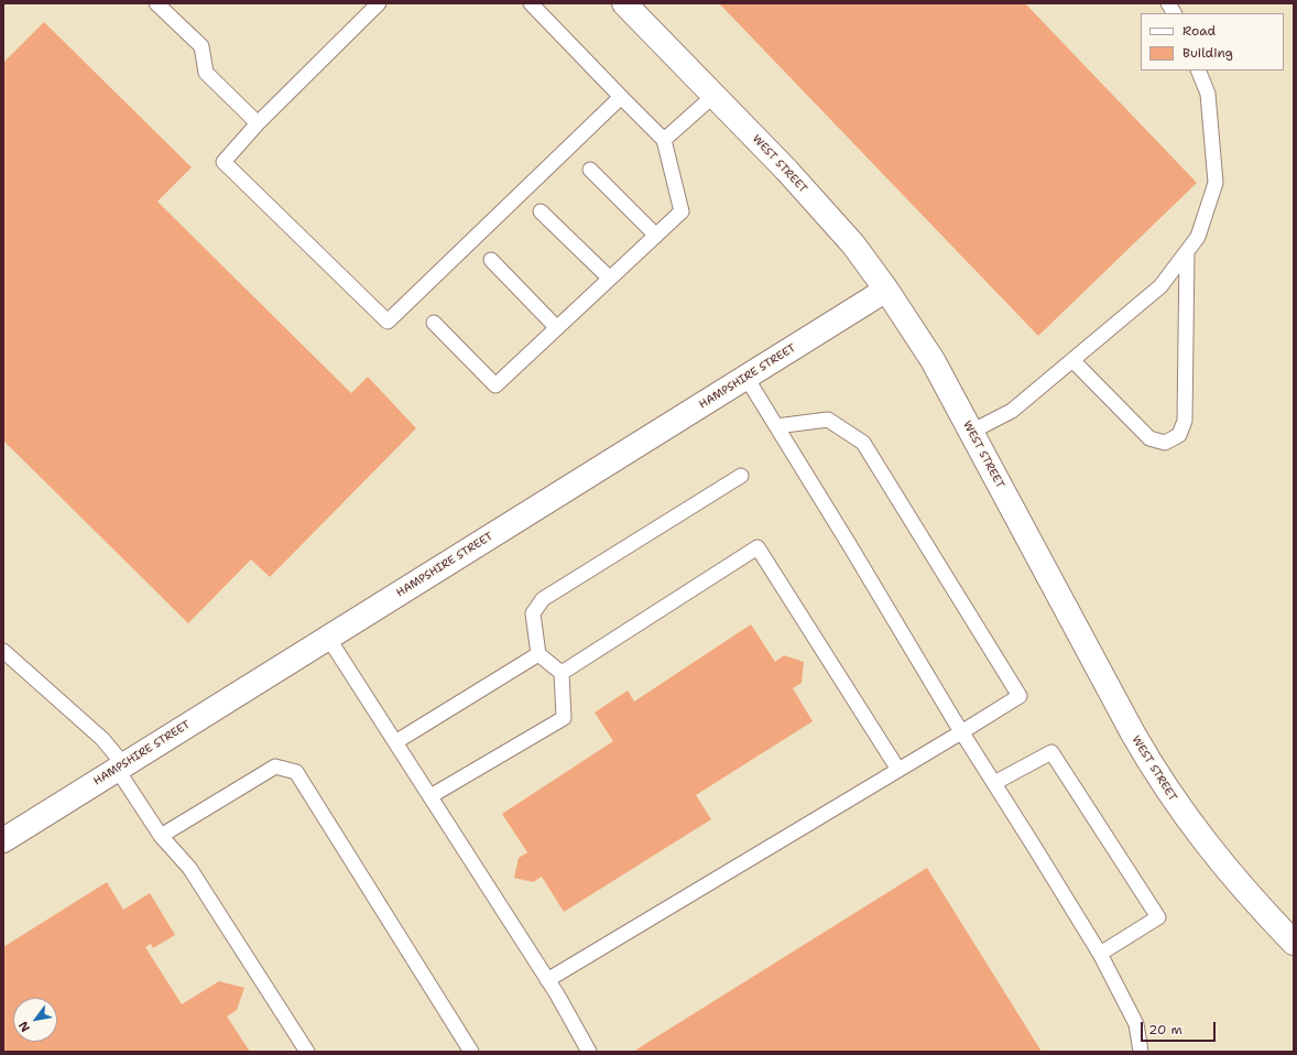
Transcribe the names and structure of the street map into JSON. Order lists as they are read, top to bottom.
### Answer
{
  "streets": {
    "street": ["WEST STREET", "HAMPSHIRE STREET"]
  },
  "crossings": [
    ["WEST STREET", "HAMPSHIRE STREET"]
  ],
  "legend": ["Road", "Building"],
  "scale_bar": "20 m",
  "north": "bottom left"
}
